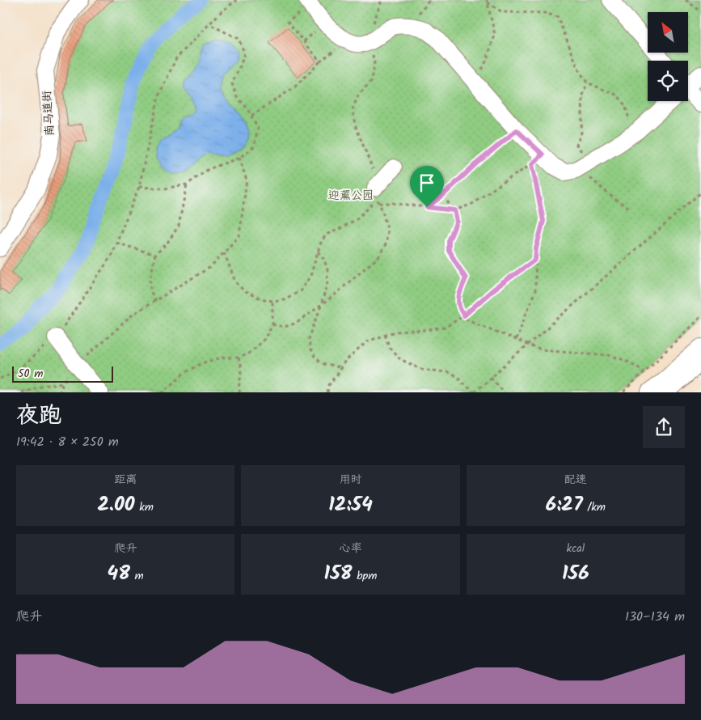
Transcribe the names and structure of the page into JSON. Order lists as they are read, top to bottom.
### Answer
{
  "streets": {
    "street": ["南马道街"]
  },
  "parks": ["迎薰公园"],
  "scale_bar": "50 m",
  "north": "top left",
  "page": {
    "scale": "50 m",
    "heading": ["夜跑", "19:42 · 8 × 250 m"],
    "stats": [
      ["距离", "2.00 km"],
      ["用时", "12:54"],
      ["配速", "6:27 /km"],
      ["爬升", "48 m"],
      ["心率", "158 bpm"],
      ["kcal", "156"]
    ],
    "chart": ["爬升", "130–134 m"]
  }
}
